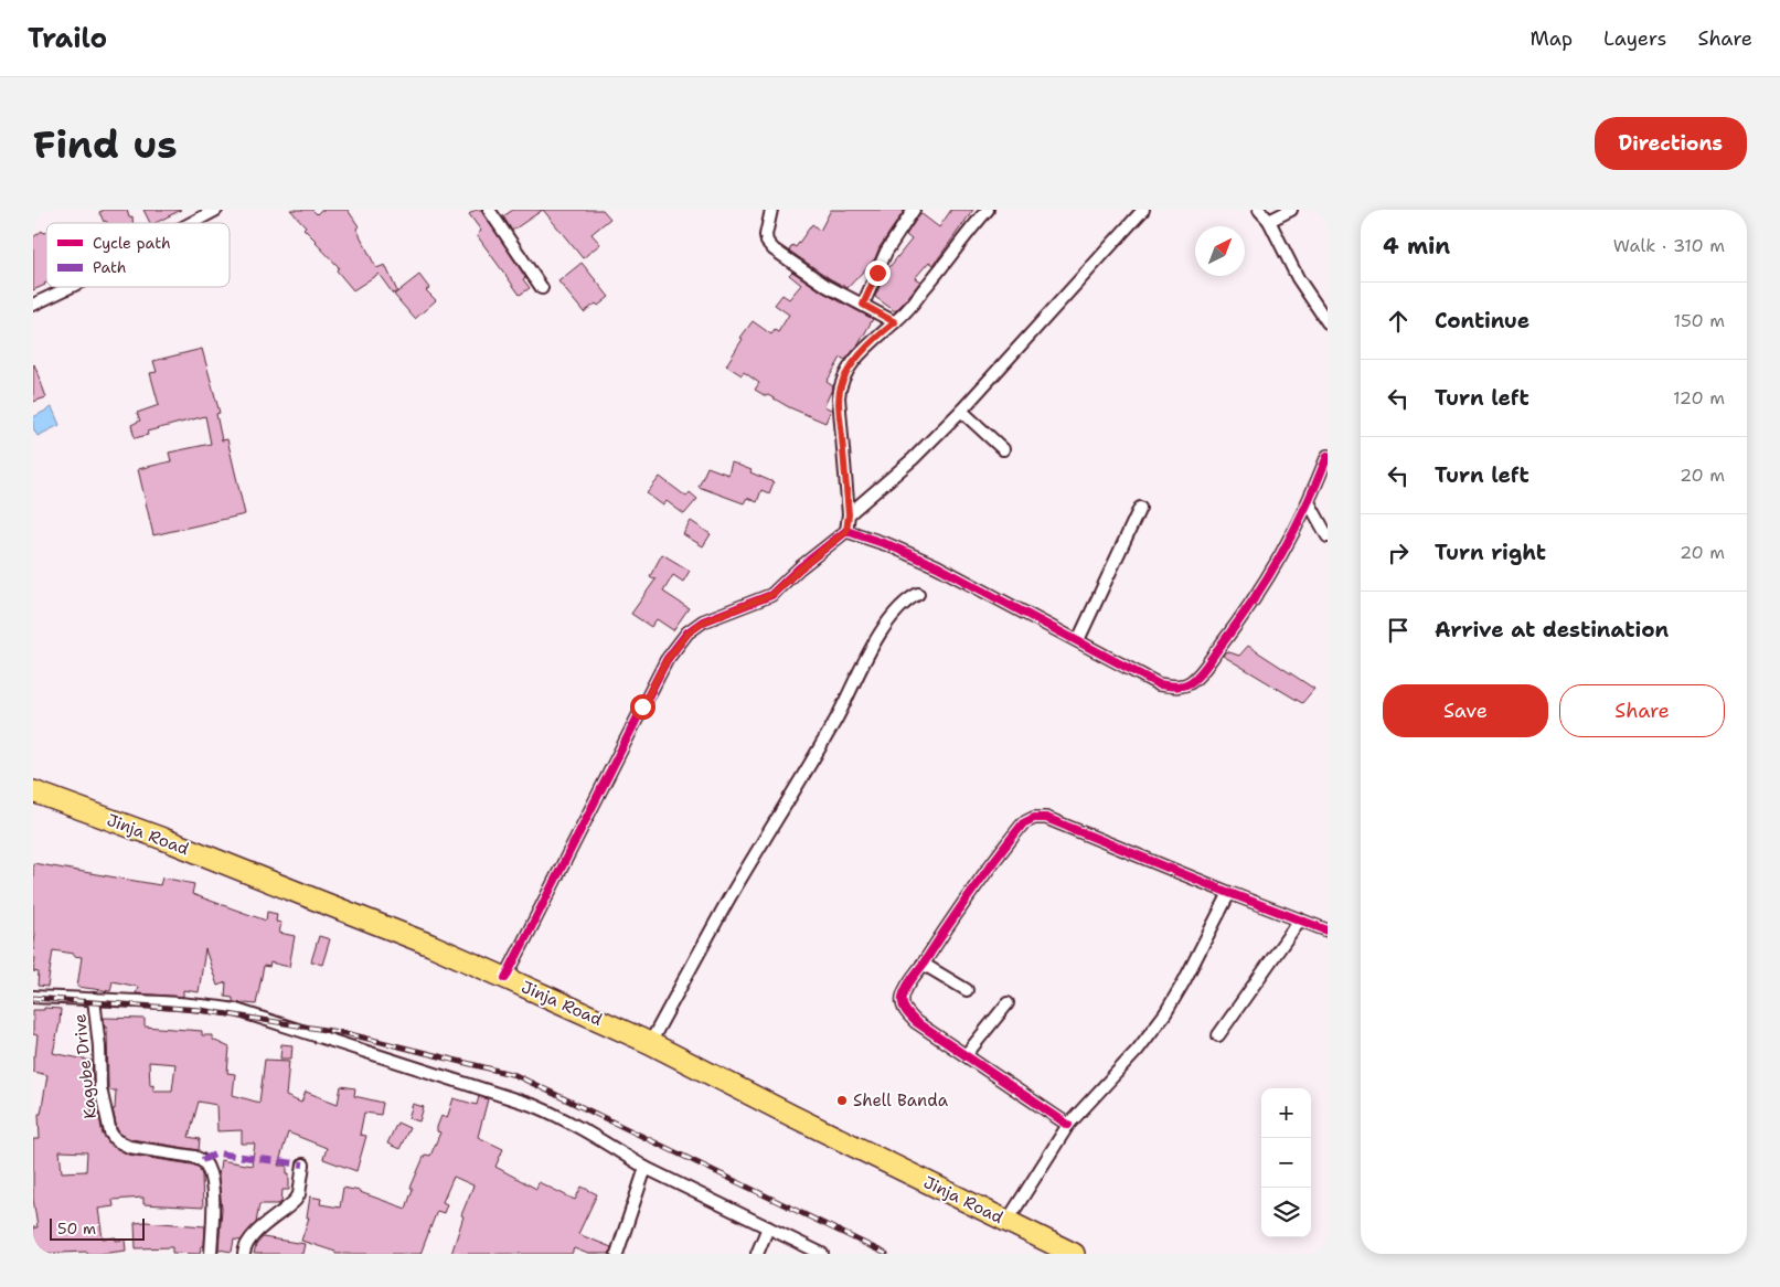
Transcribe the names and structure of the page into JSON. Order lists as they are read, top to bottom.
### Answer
{
  "streets": {
    "highway": ["Jinja Road"],
    "street": ["Kagube Drive"]
  },
  "places": ["Shell Banda"],
  "legend": ["Cycle path", "Path"],
  "scale_bar": "50 m",
  "north": "top right",
  "page": {
    "header": "Trailo",
    "nav": ["Map", "Layers", "Share"],
    "buttons": [
      "Directions",
      ["Save", "Share"]
    ],
    "title": "Find us",
    "heading": ["4 min", "Walk · 310 m"],
    "list": [
      ["Continue", "150 m"],
      ["Turn left", "120 m"],
      ["Turn left", "20 m"],
      ["Turn right", "20 m"],
      "Arrive at destination"
    ],
    "map_buttons": ["+", "−"],
    "scale": "50 m"
  }
}
